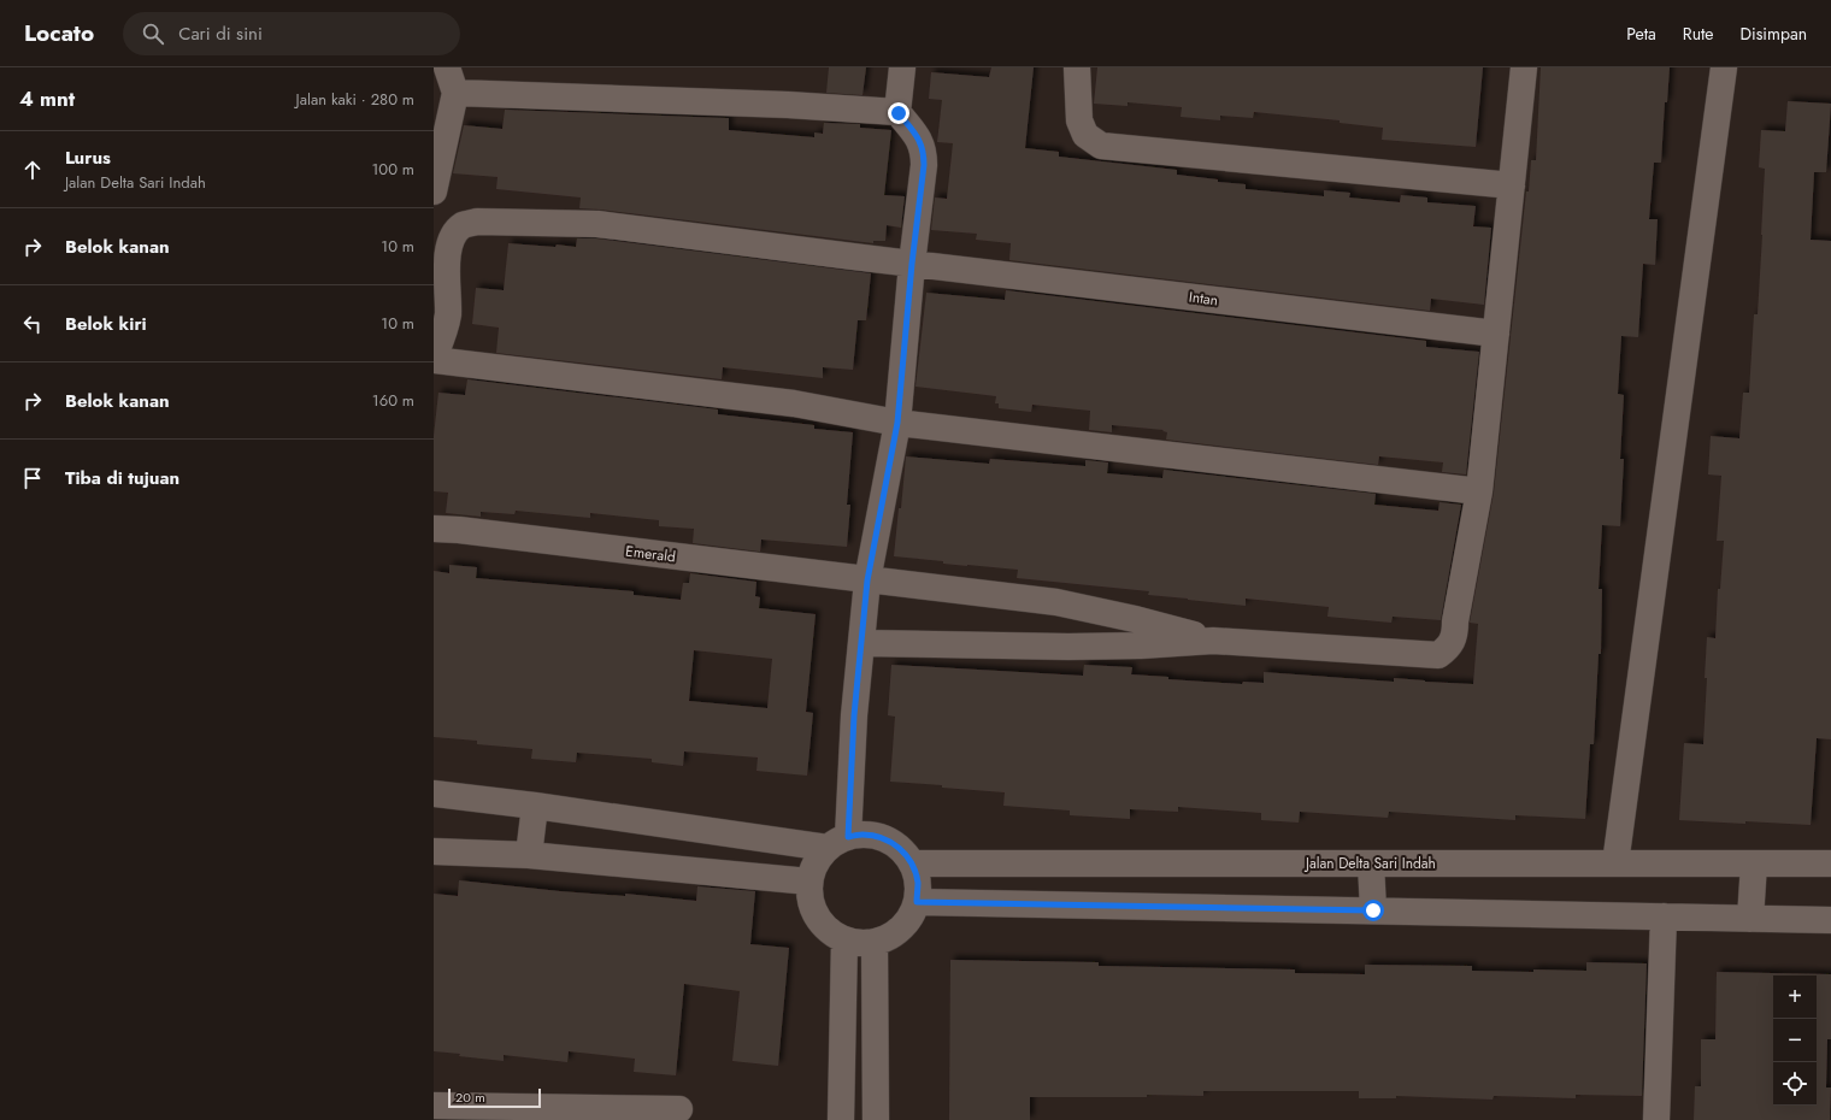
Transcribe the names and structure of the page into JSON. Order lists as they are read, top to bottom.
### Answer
{
  "streets": {
    "street": ["Intan", "Emerald", "Jalan Delta Sari Indah"]
  },
  "scale_bar": "20 m",
  "page": {
    "header": "Locato",
    "search": "Cari di sini",
    "nav": ["Peta", "Rute", "Disimpan"],
    "heading": ["4 mnt", "Jalan kaki · 280 m"],
    "list": [
      ["Lurus", "Jalan Delta Sari Indah", "100 m"],
      ["Belok kanan", "10 m"],
      ["Belok kiri", "10 m"],
      ["Belok kanan", "160 m"],
      "Tiba di tujuan"
    ],
    "map_buttons": ["+", "−"],
    "scale": "20 m"
  }
}
